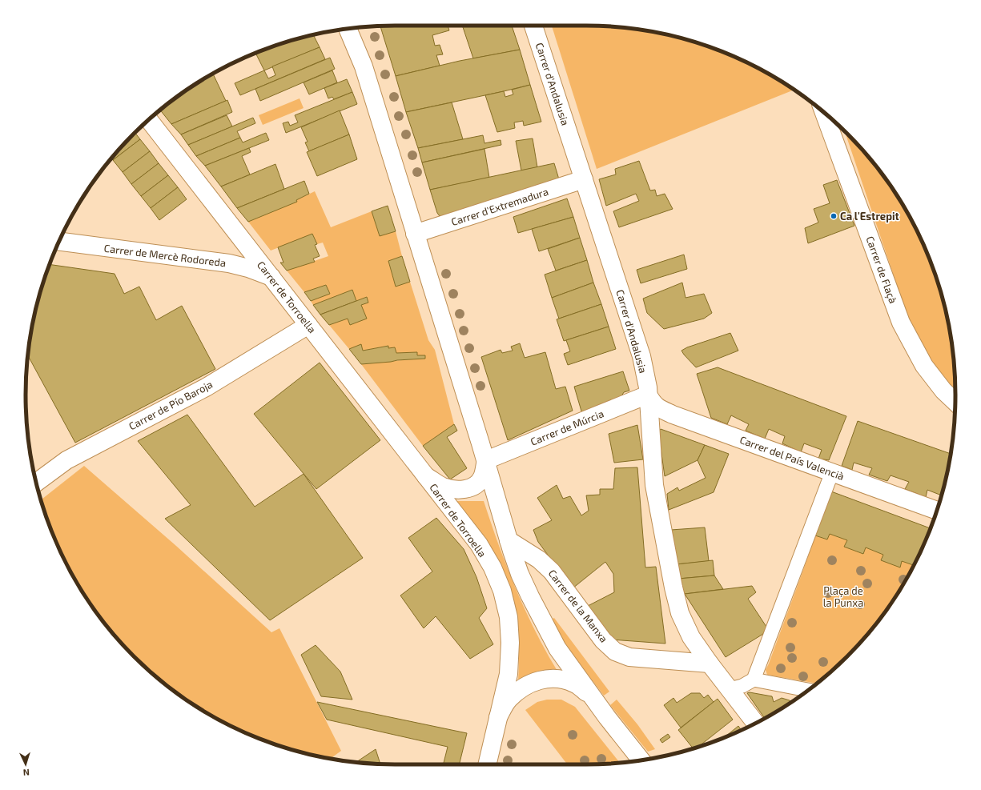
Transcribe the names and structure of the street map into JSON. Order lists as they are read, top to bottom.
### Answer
{
  "streets": {
    "street": [
      "Carrer d'Andalusia",
      "Carrer d'Extremadura",
      "Carrer de Mercè Rodoreda",
      "Carrer de Flaçà",
      "Carrer de Torroella",
      "Carrer de Pío Baroja",
      "Carrer de Múrcia",
      "Carrer del País Valencià",
      "Carrer de la Manxa"
    ]
  },
  "crossings": [
    ["Carrer d'Andalusia", "Carrer d'Extremadura"],
    ["Carrer d'Andalusia", "Carrer de Múrcia"],
    ["Carrer d'Andalusia", "Carrer del País Valencià"],
    ["Carrer d'Andalusia", "Carrer de la Manxa"],
    ["Carrer de Mercè Rodoreda", "Carrer de Torroella"],
    ["Carrer de Torroella", "Carrer de Pío Baroja"],
    ["Carrer de Torroella", "Carrer de Múrcia"],
    ["Carrer de Múrcia", "Carrer del País Valencià"]
  ],
  "parks": ["Plaça de la Punxa"],
  "places": ["Ca l'Estrepit"],
  "north": "bottom"
}
